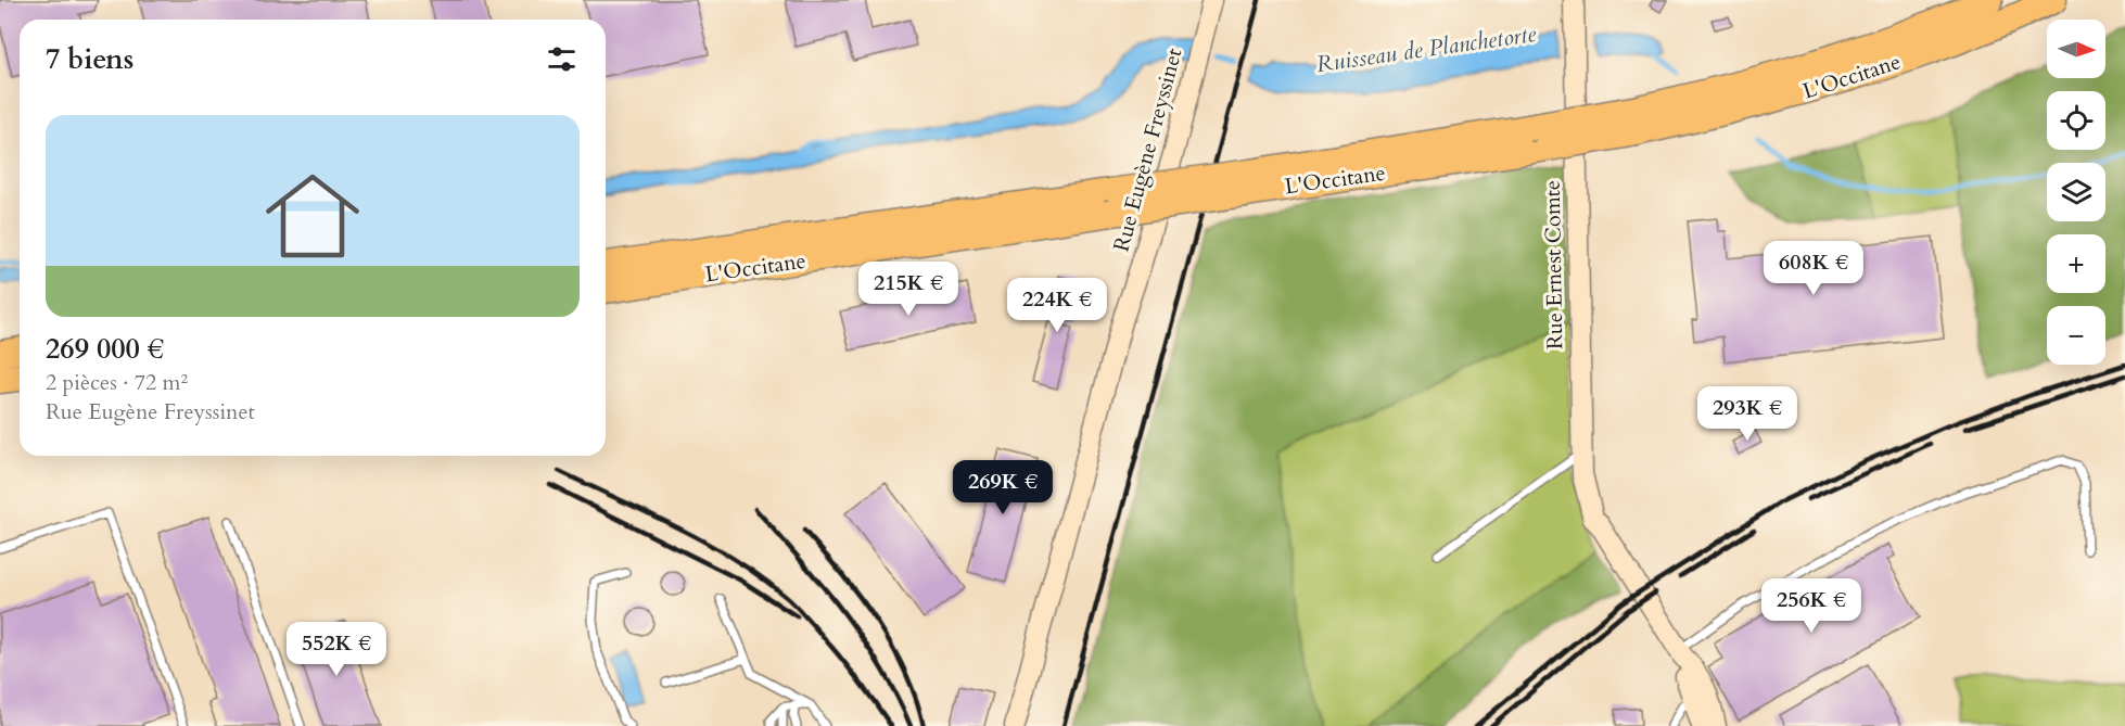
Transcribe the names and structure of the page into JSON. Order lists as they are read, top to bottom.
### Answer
{
  "streets": {
    "highway": ["L'Occitane"],
    "street": ["Rue Eugène Freyssinet", "Rue Ernest Comte"]
  },
  "water": ["Ruisseau de Planchetorte"],
  "north": "right",
  "page": {
    "map_buttons": ["+", "−"],
    "heading": "7 biens",
    "list": [
      {
        "name": "269 000 €",
        "note": "2 pièces · 72 m² · Rue Eugène Freyssinet"
      }
    ],
    "price": [
      "608K €",
      "215K €",
      "224K €",
      "293K €",
      "269K €",
      "256K €",
      "552K €"
    ]
  }
}
